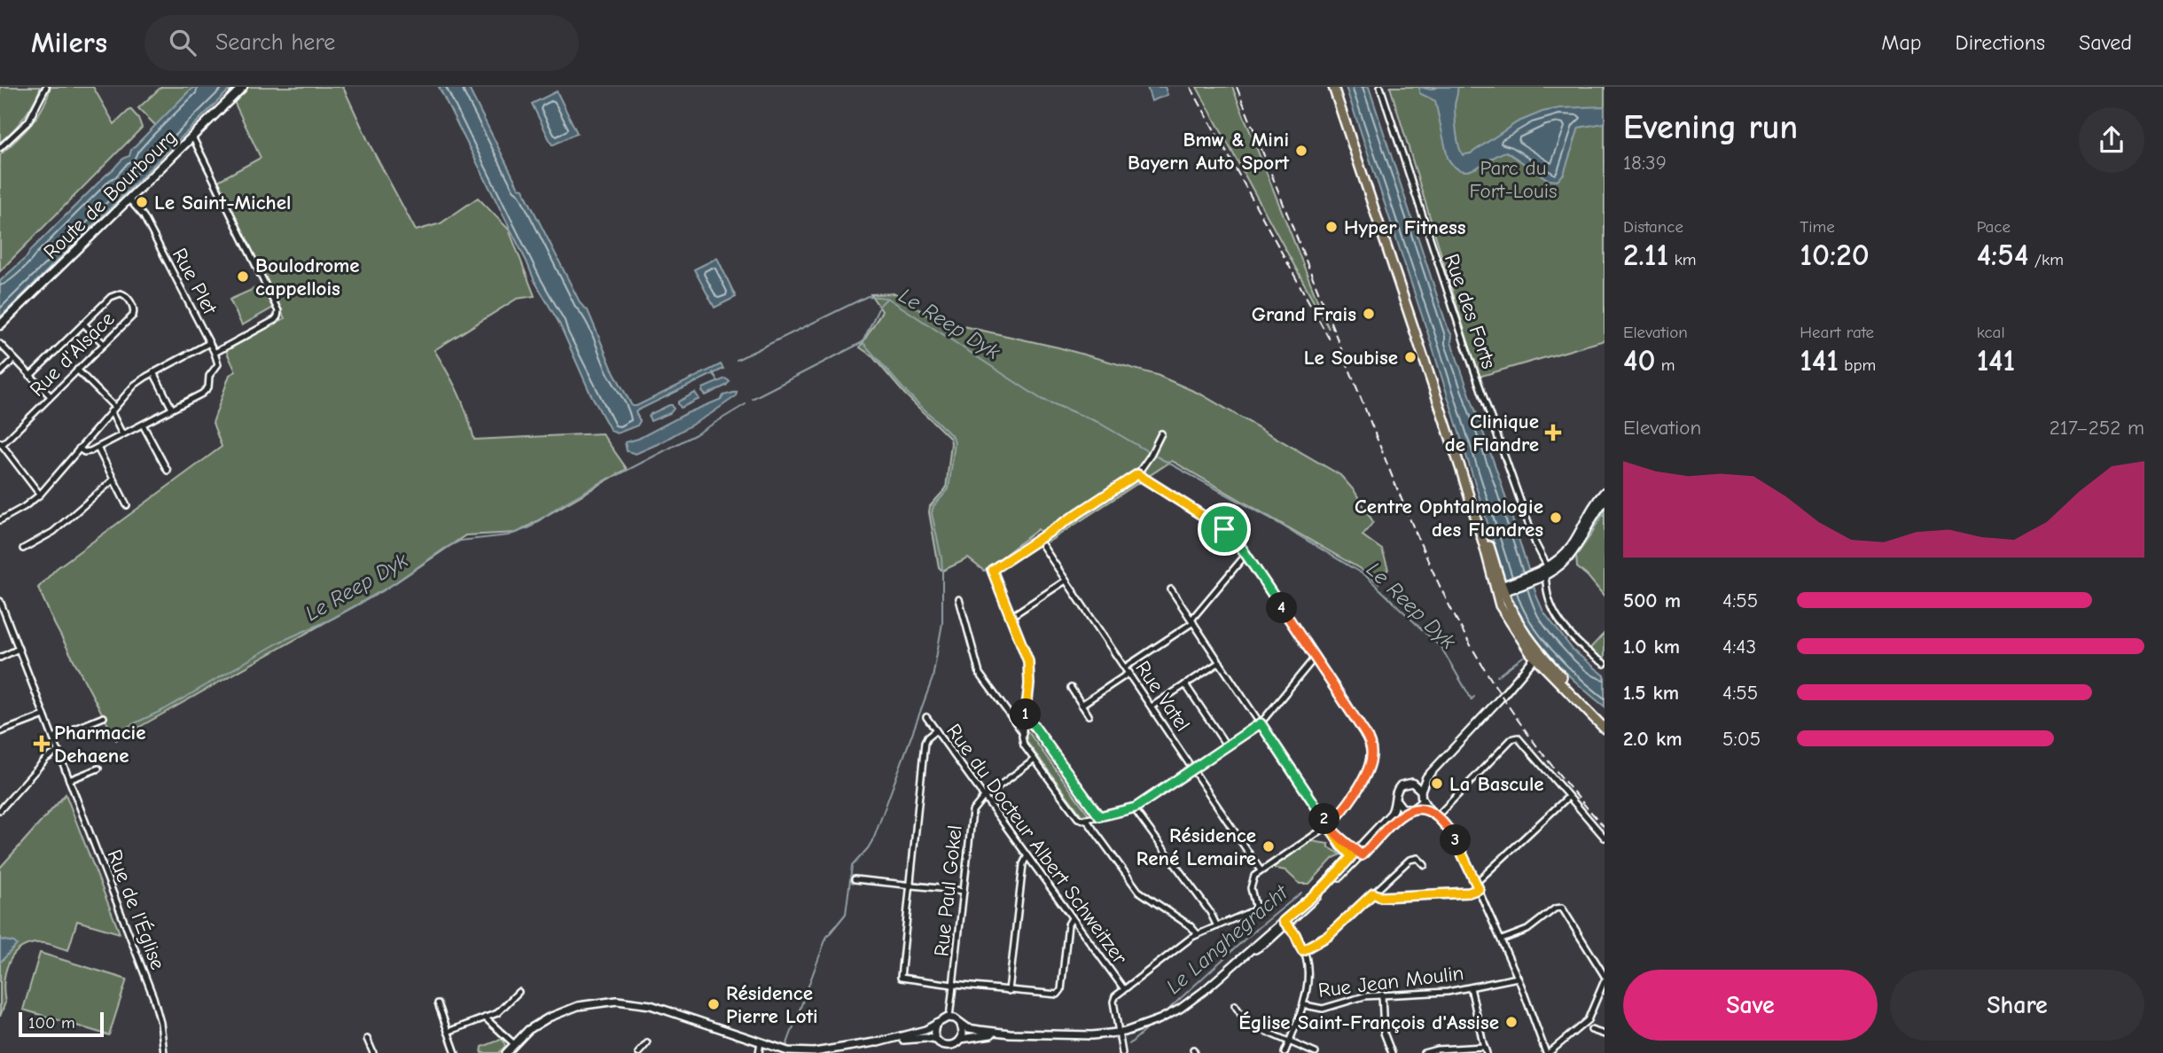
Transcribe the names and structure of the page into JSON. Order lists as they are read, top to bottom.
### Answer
{
  "streets": {
    "main road": ["Route de Bourbourg"],
    "street": [
      "Rue Plet",
      "Rue des Forts",
      "Rue d'Alsace",
      "Rue Vatel",
      "Rue du Docteur Albert Schweitzer",
      "Rue Paul Gokel",
      "Rue de l'Église",
      "Rue Jean Moulin"
    ]
  },
  "crossings": [
    ["Route de Bourbourg", "Rue Plet"],
    ["Rue du Docteur Albert Schweitzer", "Rue Paul Gokel"]
  ],
  "water": ["Le Reep Dyk", "Le Langhegracht"],
  "parks": ["Parc du Fort-Louis"],
  "places": {
    "other": [
      "Bmw & Mini Bayern Auto Sport",
      "Le Saint-Michel",
      "Hyper Fitness",
      "Boulodrome cappellois",
      "Grand Frais",
      "Le Soubise",
      "Centre Ophtalmologie des Flandres",
      "La Bascule",
      "Résidence René Lemaire",
      "Résidence Pierre Loti",
      "Église Saint-François d'Assise"
    ],
    "health": ["Clinique de Flandre", "Pharmacie Dehaene"]
  },
  "scale_bar": "100 m",
  "page": {
    "header": "Milers",
    "search": "Search here",
    "nav": ["Map", "Directions", "Saved"],
    "heading": ["Evening run", "18:39"],
    "stats": [
      ["Distance", "2.11 km"],
      ["Time", "10:20"],
      ["Pace", "4:54 /km"],
      ["Elevation", "40 m"],
      ["Heart rate", "141 bpm"],
      ["kcal", "141"]
    ],
    "chart": ["Elevation", "217–252 m"],
    "list": [
      {
        "name": "500 m",
        "note": "4:55"
      },
      {
        "name": "1.0 km",
        "note": "4:43"
      },
      {
        "name": "1.5 km",
        "note": "4:55"
      },
      {
        "name": "2.0 km",
        "note": "5:05"
      }
    ],
    "pins": [
      "4",
      "1",
      "2",
      "3"
    ],
    "buttons": ["Save", "Share"],
    "scale": "100 m"
  }
}
